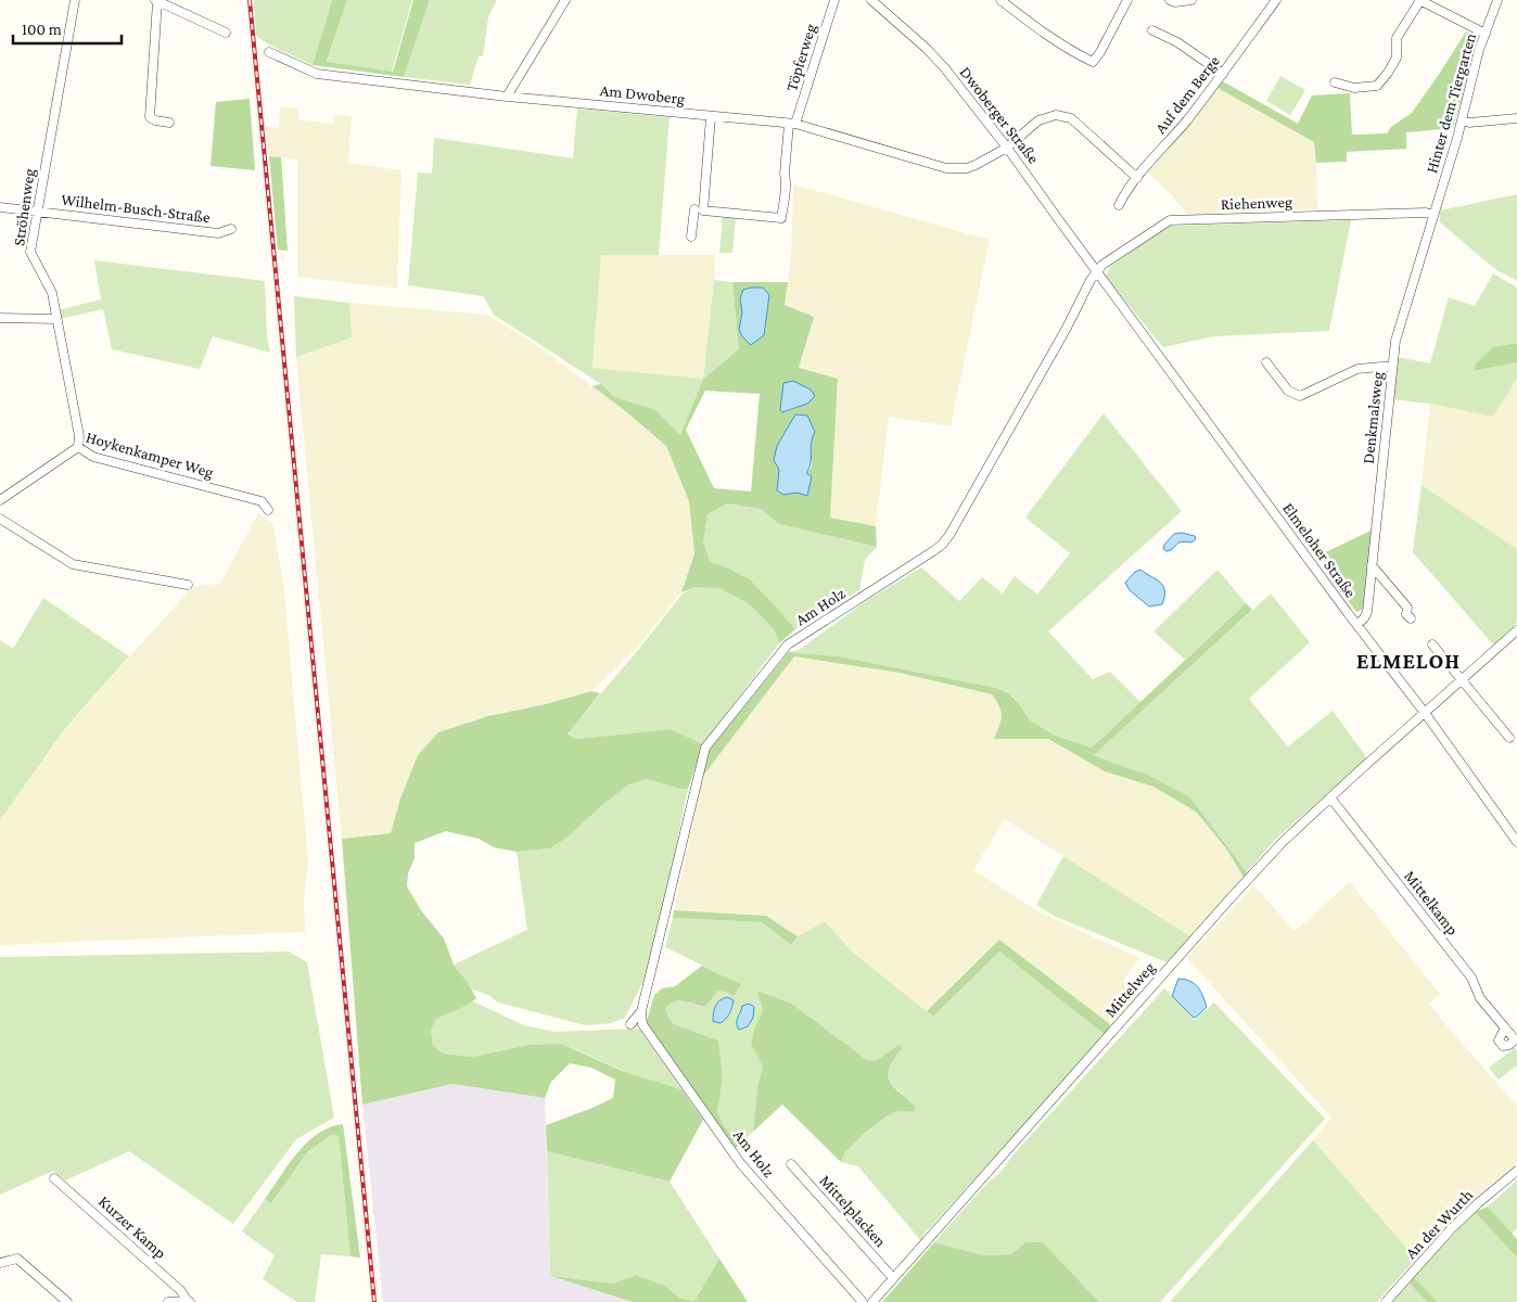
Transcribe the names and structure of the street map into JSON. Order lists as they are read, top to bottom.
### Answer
{
  "streets": {
    "street": [
      "Töpferweg",
      "Am Dwoberg",
      "Auf dem Berge",
      "Hinter dem Tiergarten",
      "Dwoberger Straße",
      "Riehenweg",
      "Ströhenweg",
      "Wilhelm-Busch-Straße",
      "Denkmalsweg",
      "Hoykenkamper Weg",
      "Elmeloher Straße",
      "Am Holz",
      "Mittelkamp",
      "Mittelweg",
      "Mittelplacken",
      "An der Wurth",
      "Kurzer Kamp"
    ]
  },
  "crossings": [
    ["Töpferweg", "Am Dwoberg"],
    ["Am Dwoberg", "Auf dem Berge"],
    ["Am Dwoberg", "Dwoberger Straße"],
    ["Hinter dem Tiergarten", "Riehenweg"],
    ["Hinter dem Tiergarten", "Denkmalsweg"],
    ["Dwoberger Straße", "Riehenweg"],
    ["Dwoberger Straße", "Elmeloher Straße"],
    ["Dwoberger Straße", "Am Holz"],
    ["Riehenweg", "Denkmalsweg"],
    ["Riehenweg", "Elmeloher Straße"],
    ["Riehenweg", "Am Holz"],
    ["Ströhenweg", "Wilhelm-Busch-Straße"],
    ["Ströhenweg", "Hoykenkamper Weg"],
    ["Denkmalsweg", "Elmeloher Straße"],
    ["Elmeloher Straße", "Am Holz"],
    ["Elmeloher Straße", "Mittelweg"],
    ["Mittelkamp", "Mittelweg"],
    ["Mittelweg", "Mittelplacken"]
  ],
  "districts": ["ELMELOH"],
  "scale_bar": "100 m"
}
